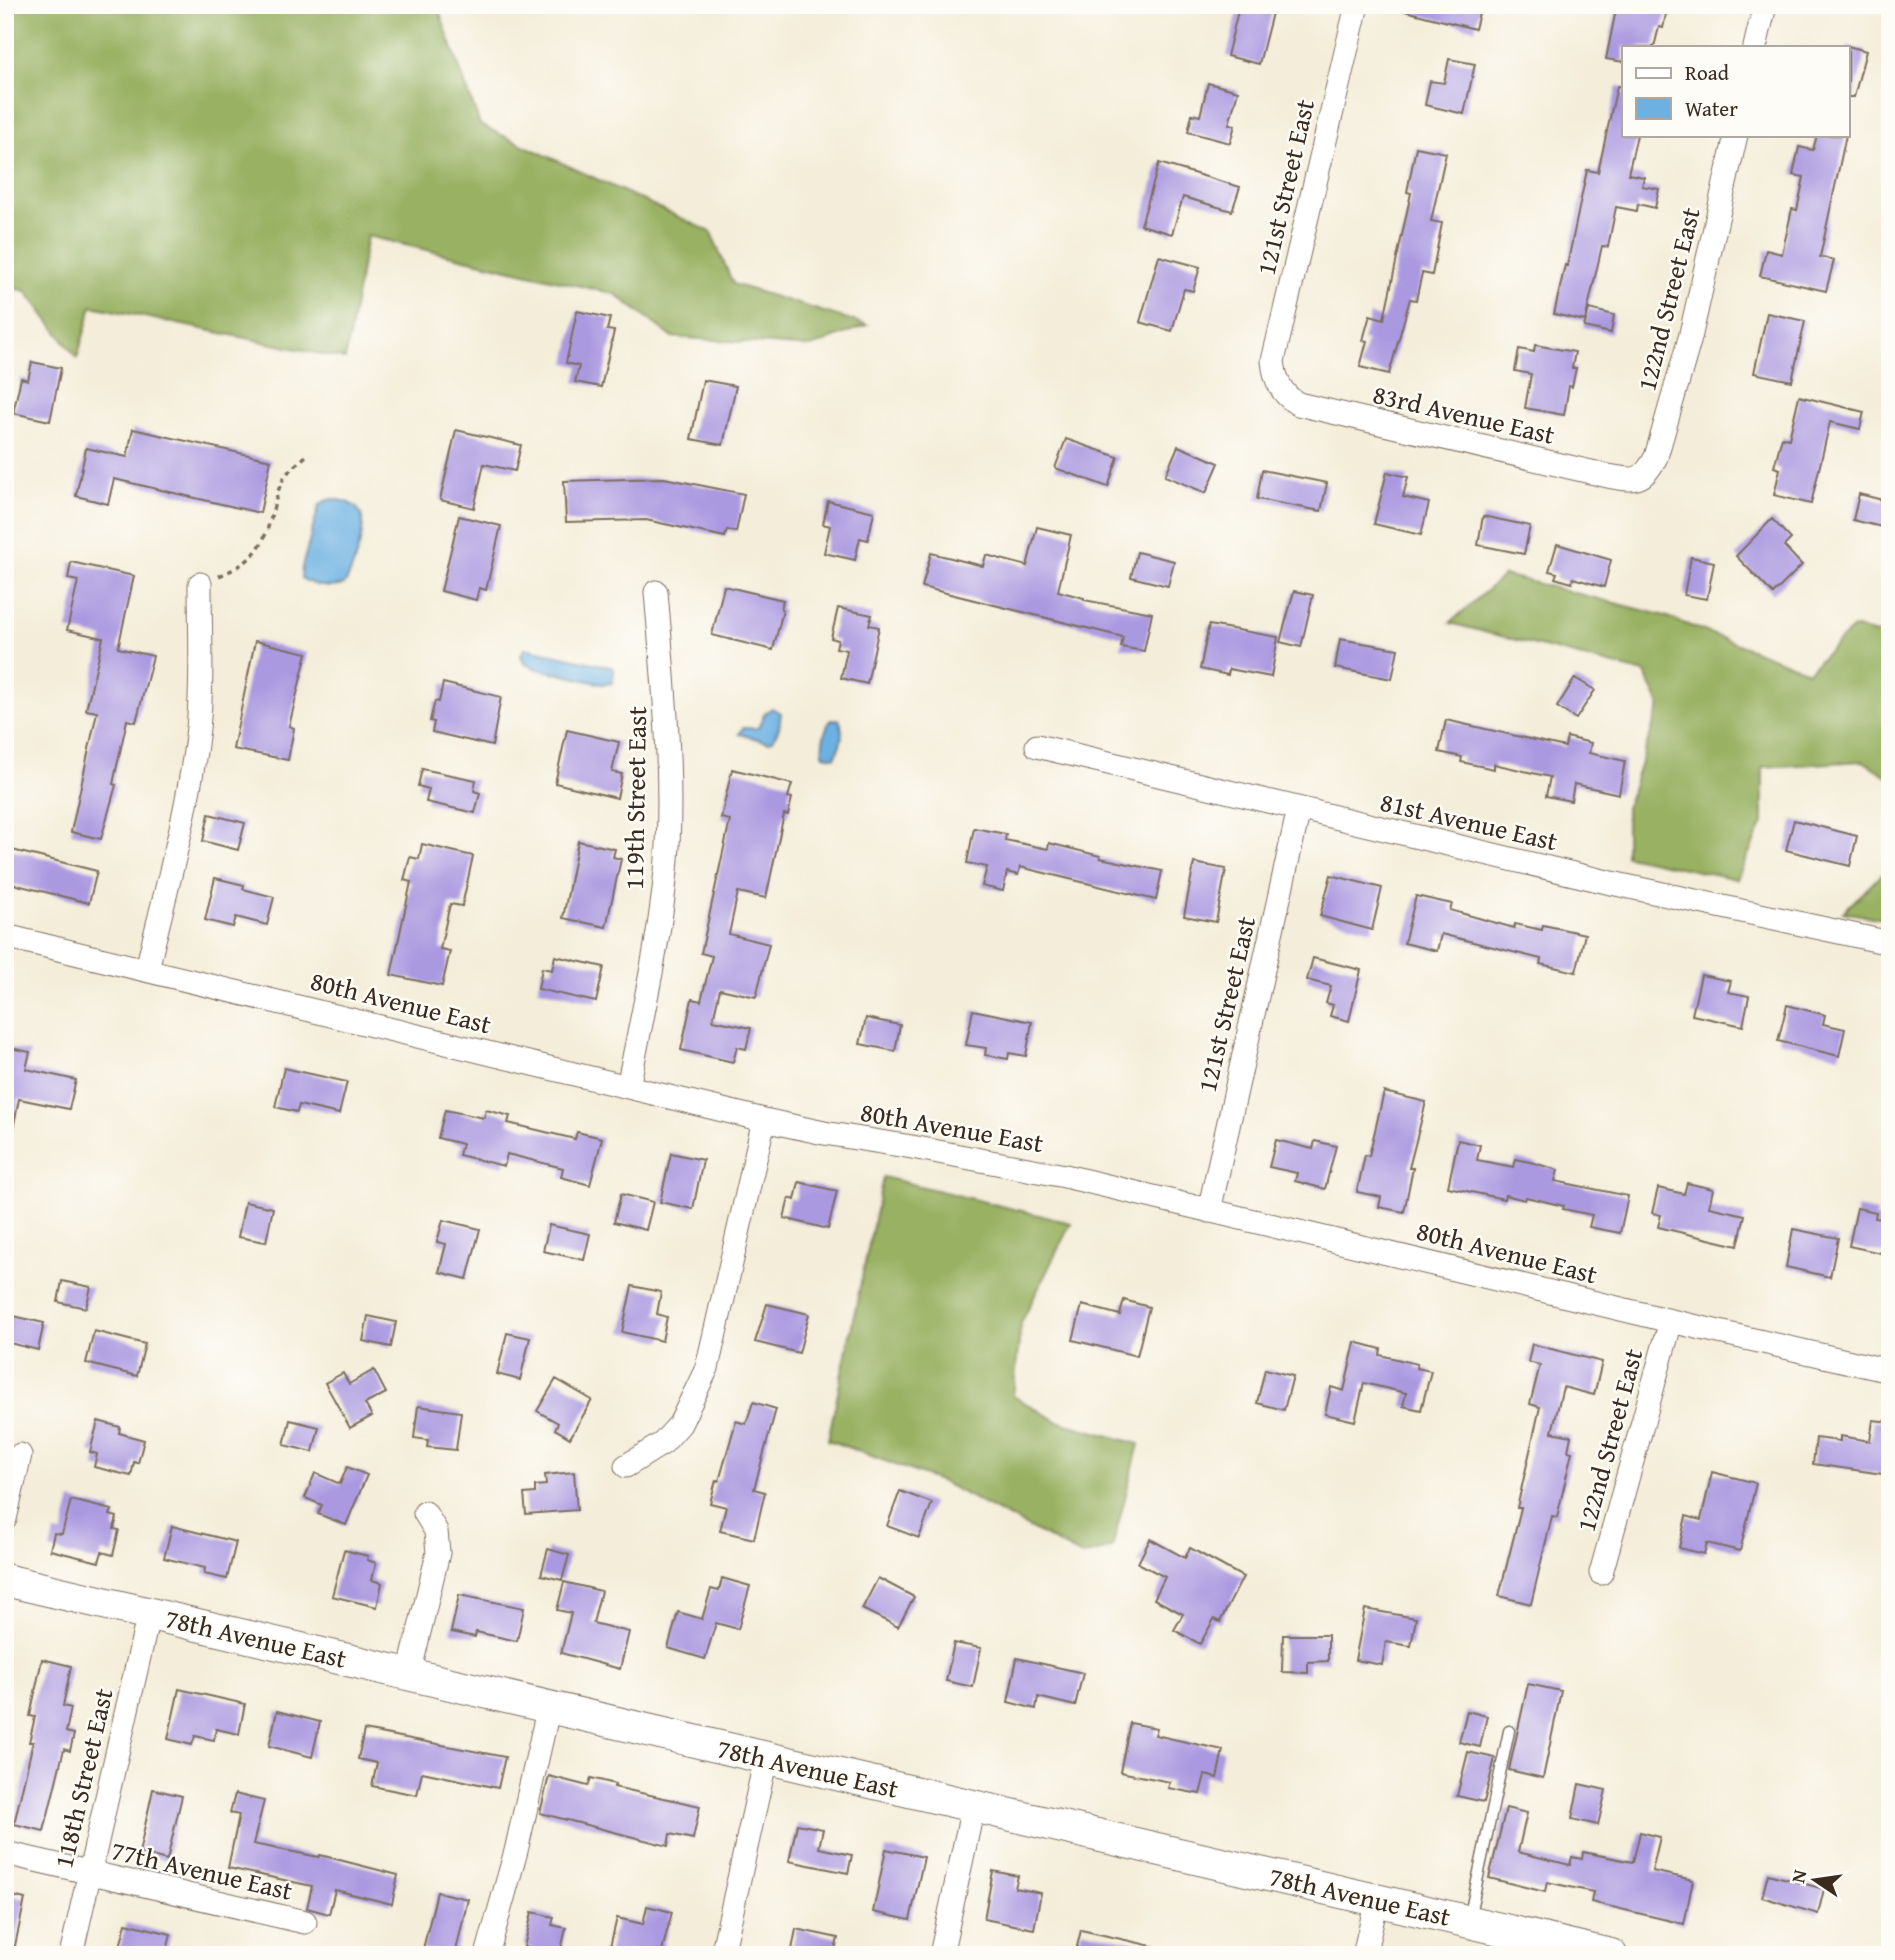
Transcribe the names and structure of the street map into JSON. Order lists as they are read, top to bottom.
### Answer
{
  "streets": {
    "street": [
      "121st Street East",
      "122nd Street East",
      "83rd Avenue East",
      "119th Street East",
      "81st Avenue East",
      "80th Avenue East",
      "78th Avenue East",
      "118th Street East",
      "77th Avenue East"
    ]
  },
  "crossings": [
    ["121st Street East", "83rd Avenue East"],
    ["121st Street East", "81st Avenue East"],
    ["121st Street East", "80th Avenue East"],
    ["122nd Street East", "83rd Avenue East"],
    ["122nd Street East", "80th Avenue East"],
    ["119th Street East", "80th Avenue East"],
    ["78th Avenue East", "118th Street East"],
    ["118th Street East", "77th Avenue East"]
  ],
  "legend": ["Road", "Water"],
  "north": "left"
}
